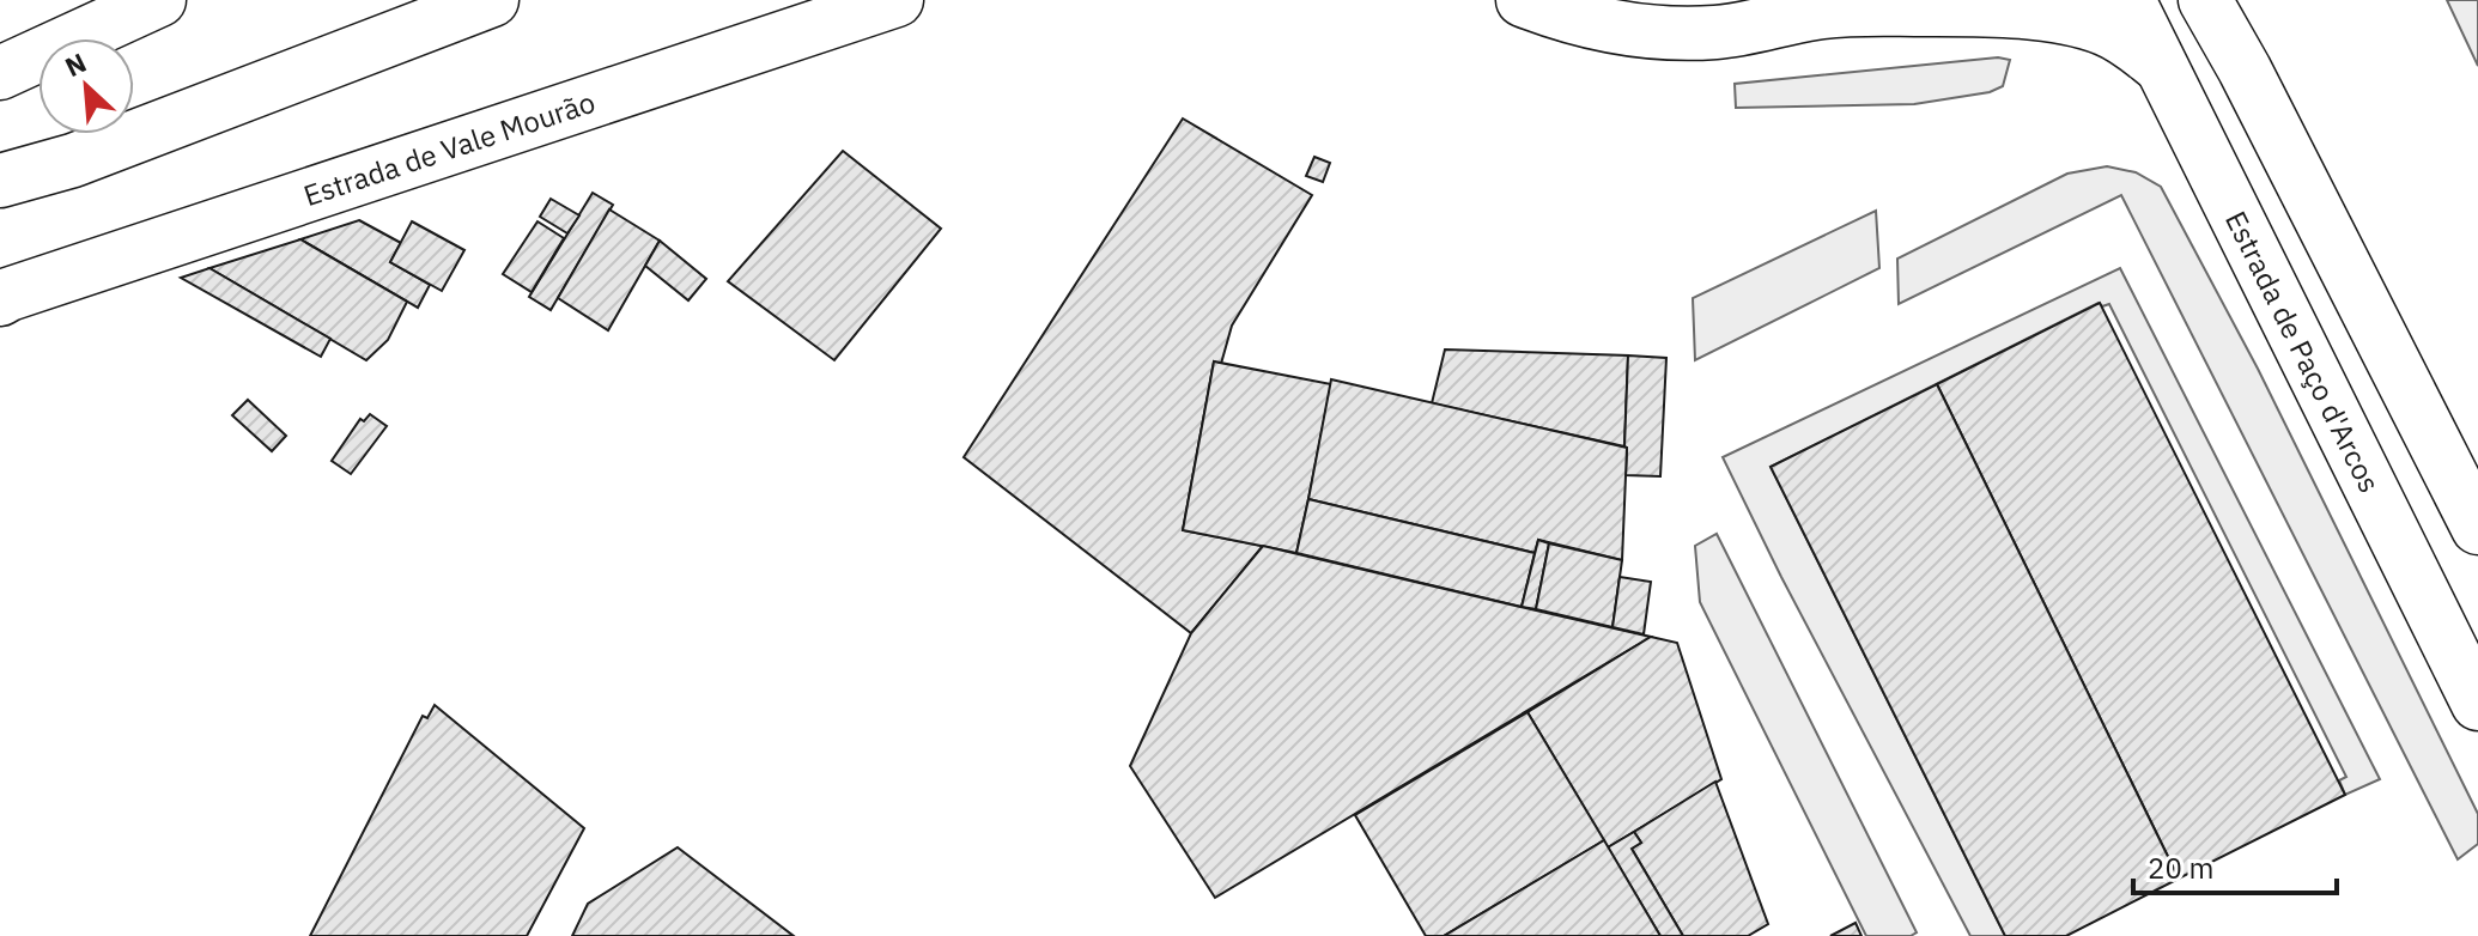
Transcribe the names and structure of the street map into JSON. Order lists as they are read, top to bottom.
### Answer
{
  "streets": {
    "main road": ["Estrada de Vale Mourão", "Estrada de Paço d'Arcos"]
  },
  "scale_bar": "20 m",
  "north": "top left"
}
